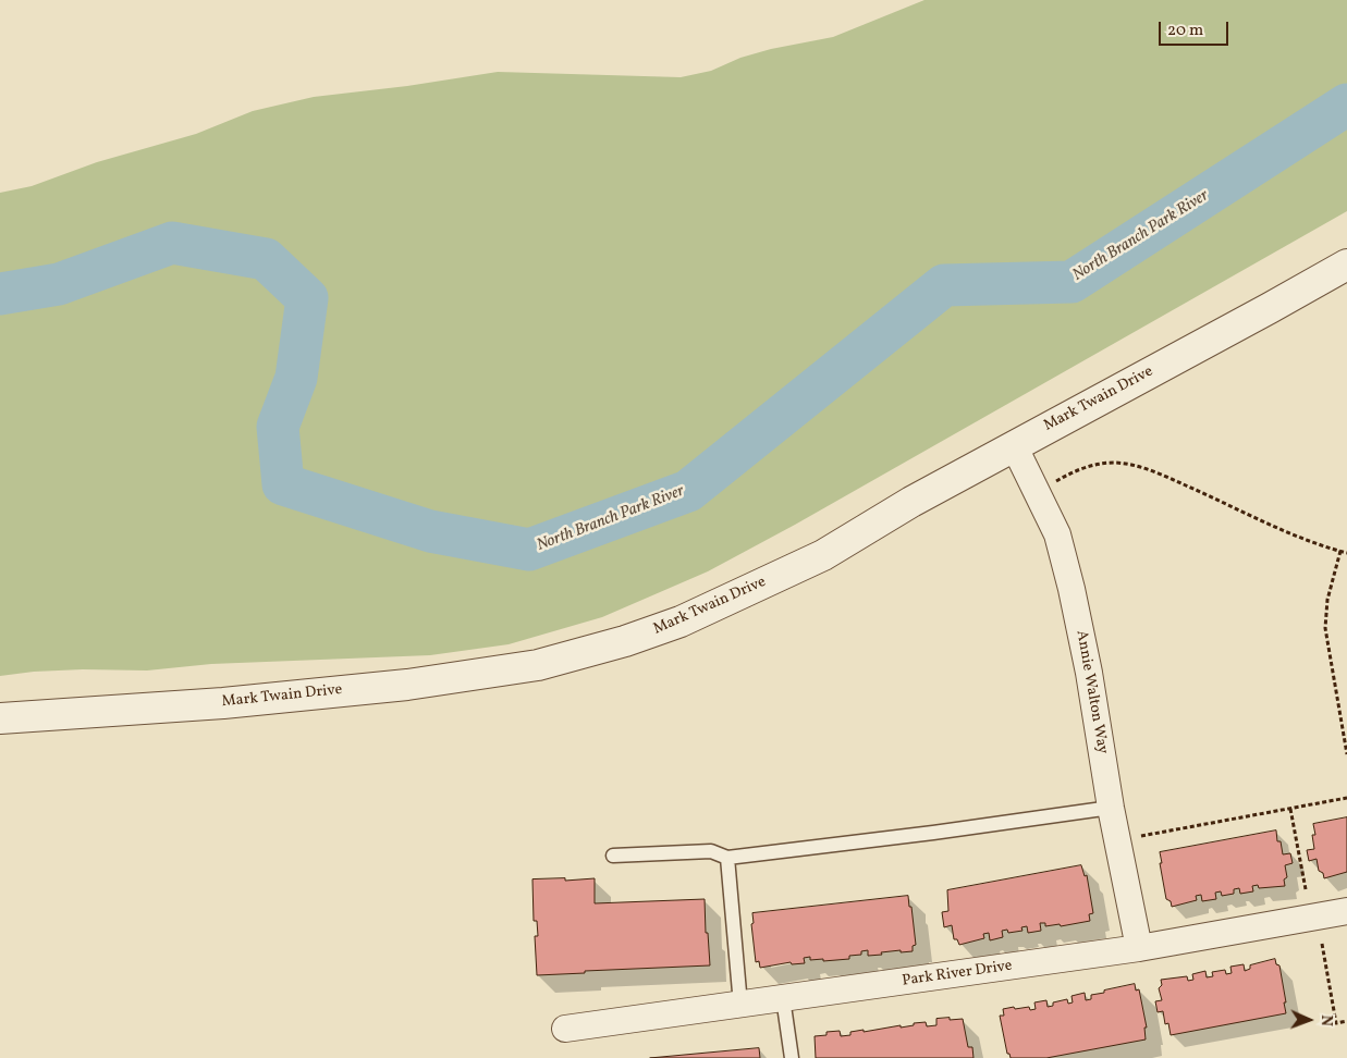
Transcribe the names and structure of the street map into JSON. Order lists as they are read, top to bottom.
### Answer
{
  "streets": {
    "street": ["Mark Twain Drive", "Annie Walton Way", "Park River Drive"]
  },
  "crossings": [
    ["Mark Twain Drive", "Annie Walton Way"],
    ["Annie Walton Way", "Park River Drive"]
  ],
  "water": ["North Branch Park River"],
  "scale_bar": "20 m",
  "north": "right"
}
